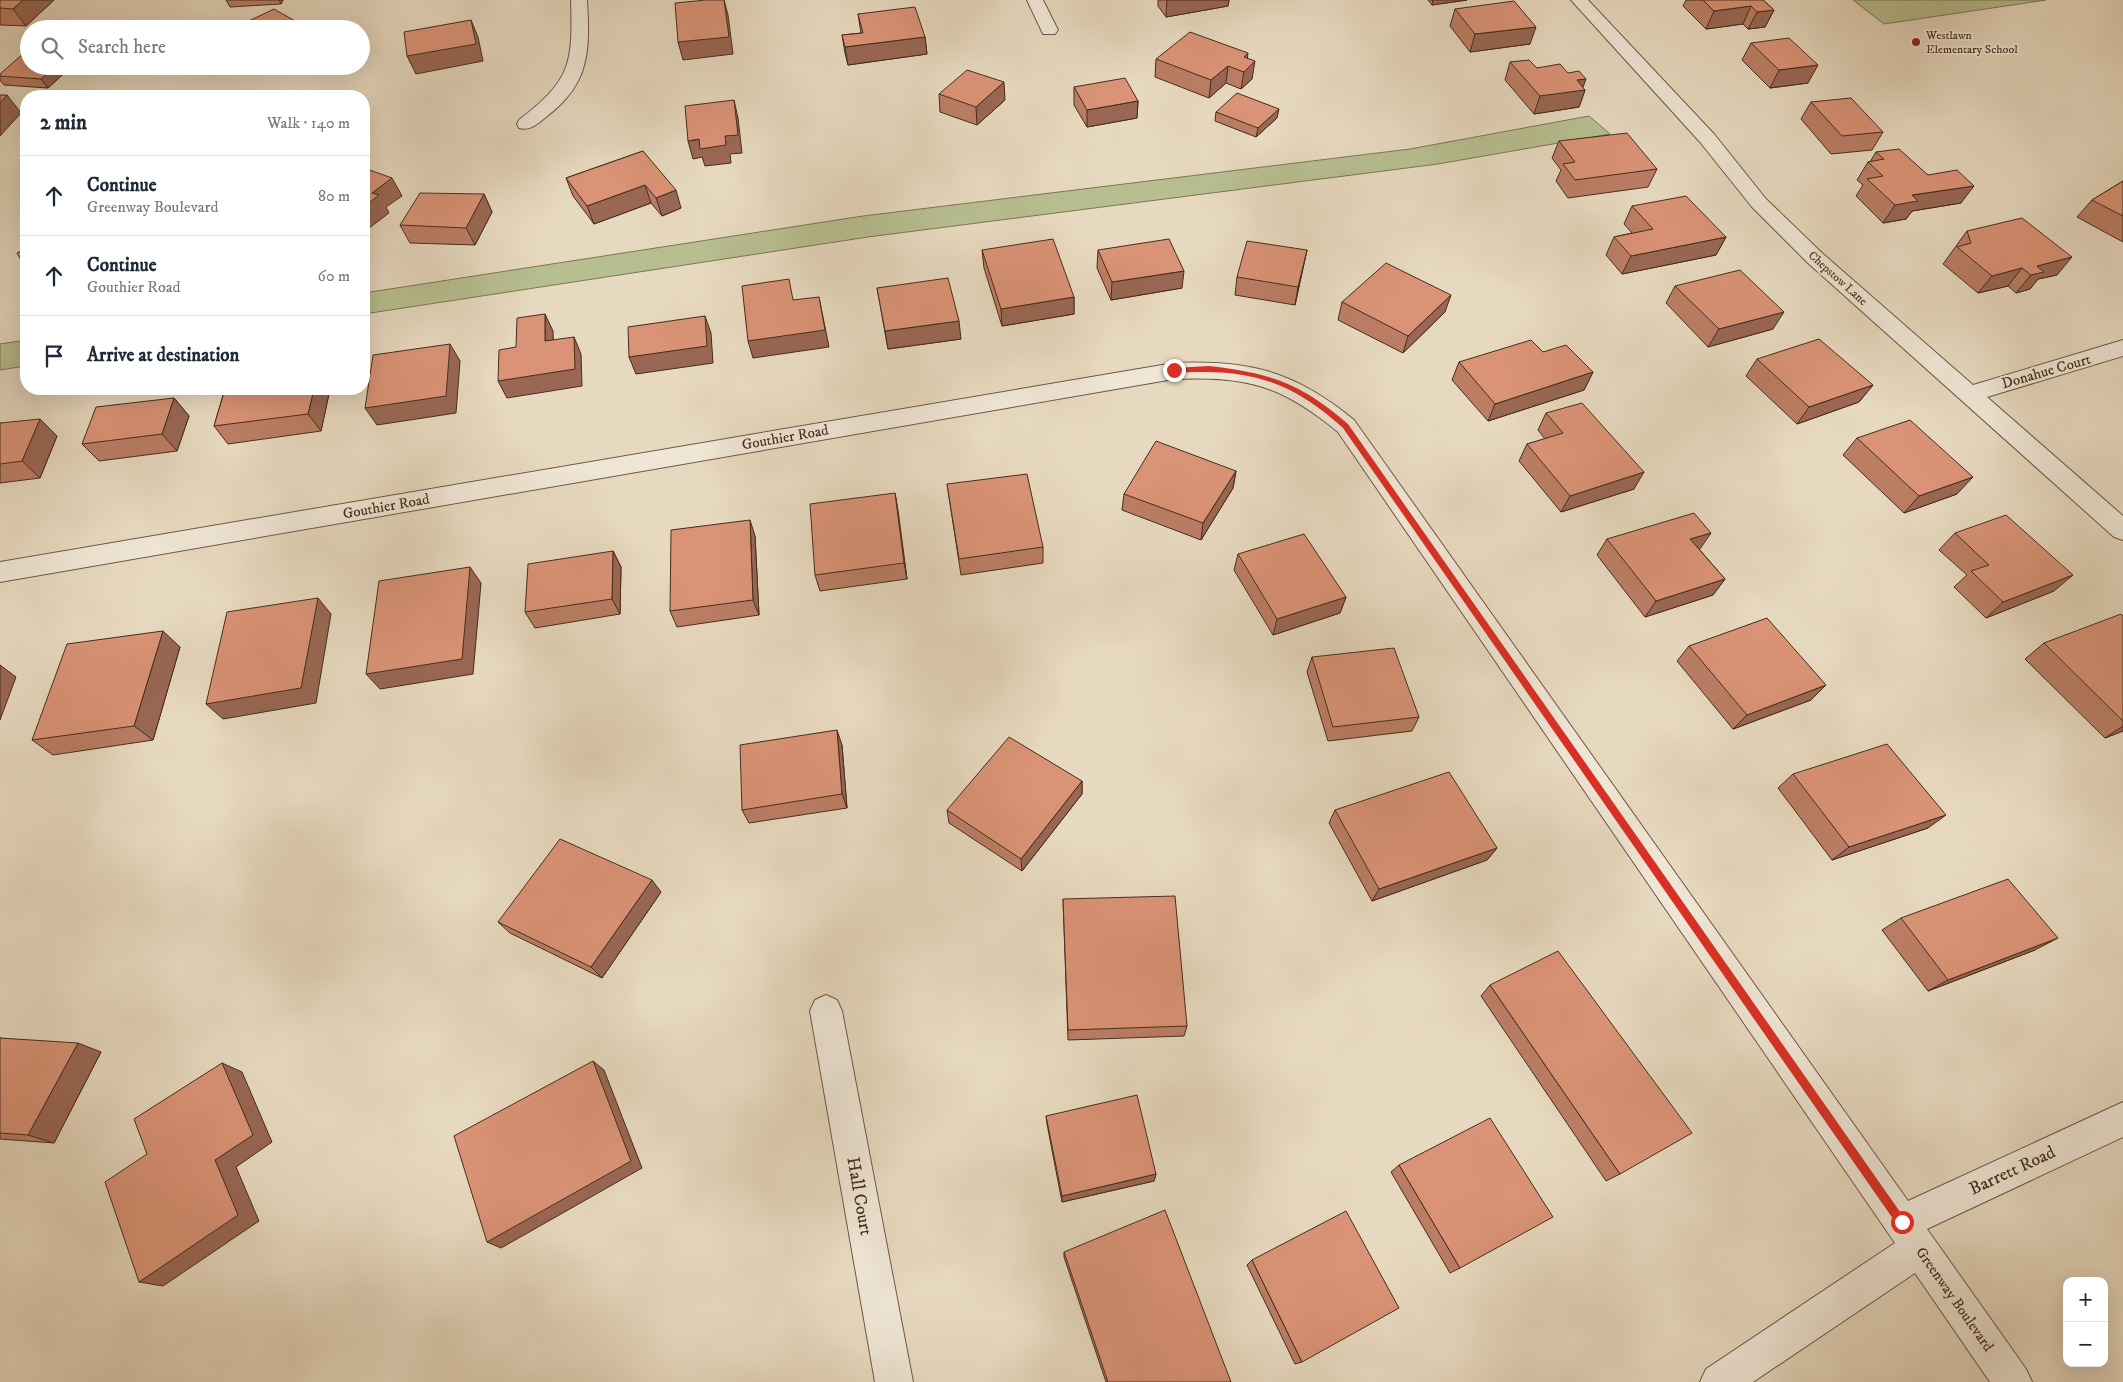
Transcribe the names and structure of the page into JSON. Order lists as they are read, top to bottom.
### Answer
{
  "streets": {
    "street": [
      "Chepstow Lane",
      "Donahue Court",
      "Gouthier Road",
      "Barrett Road",
      "Hall Court",
      "Greenway Boulevard"
    ]
  },
  "crossings": [
    ["Chepstow Lane", "Donahue Court"],
    ["Gouthier Road", "Greenway Boulevard"],
    ["Barrett Road", "Greenway Boulevard"]
  ],
  "places": ["Westlawn Elementary School"],
  "page": {
    "search": "Search here",
    "heading": ["2 min", "Walk · 140 m"],
    "list": [
      ["Continue", "Greenway Boulevard", "80 m"],
      ["Continue", "Gouthier Road", "60 m"],
      "Arrive at destination"
    ],
    "map_buttons": ["+", "−"]
  }
}
